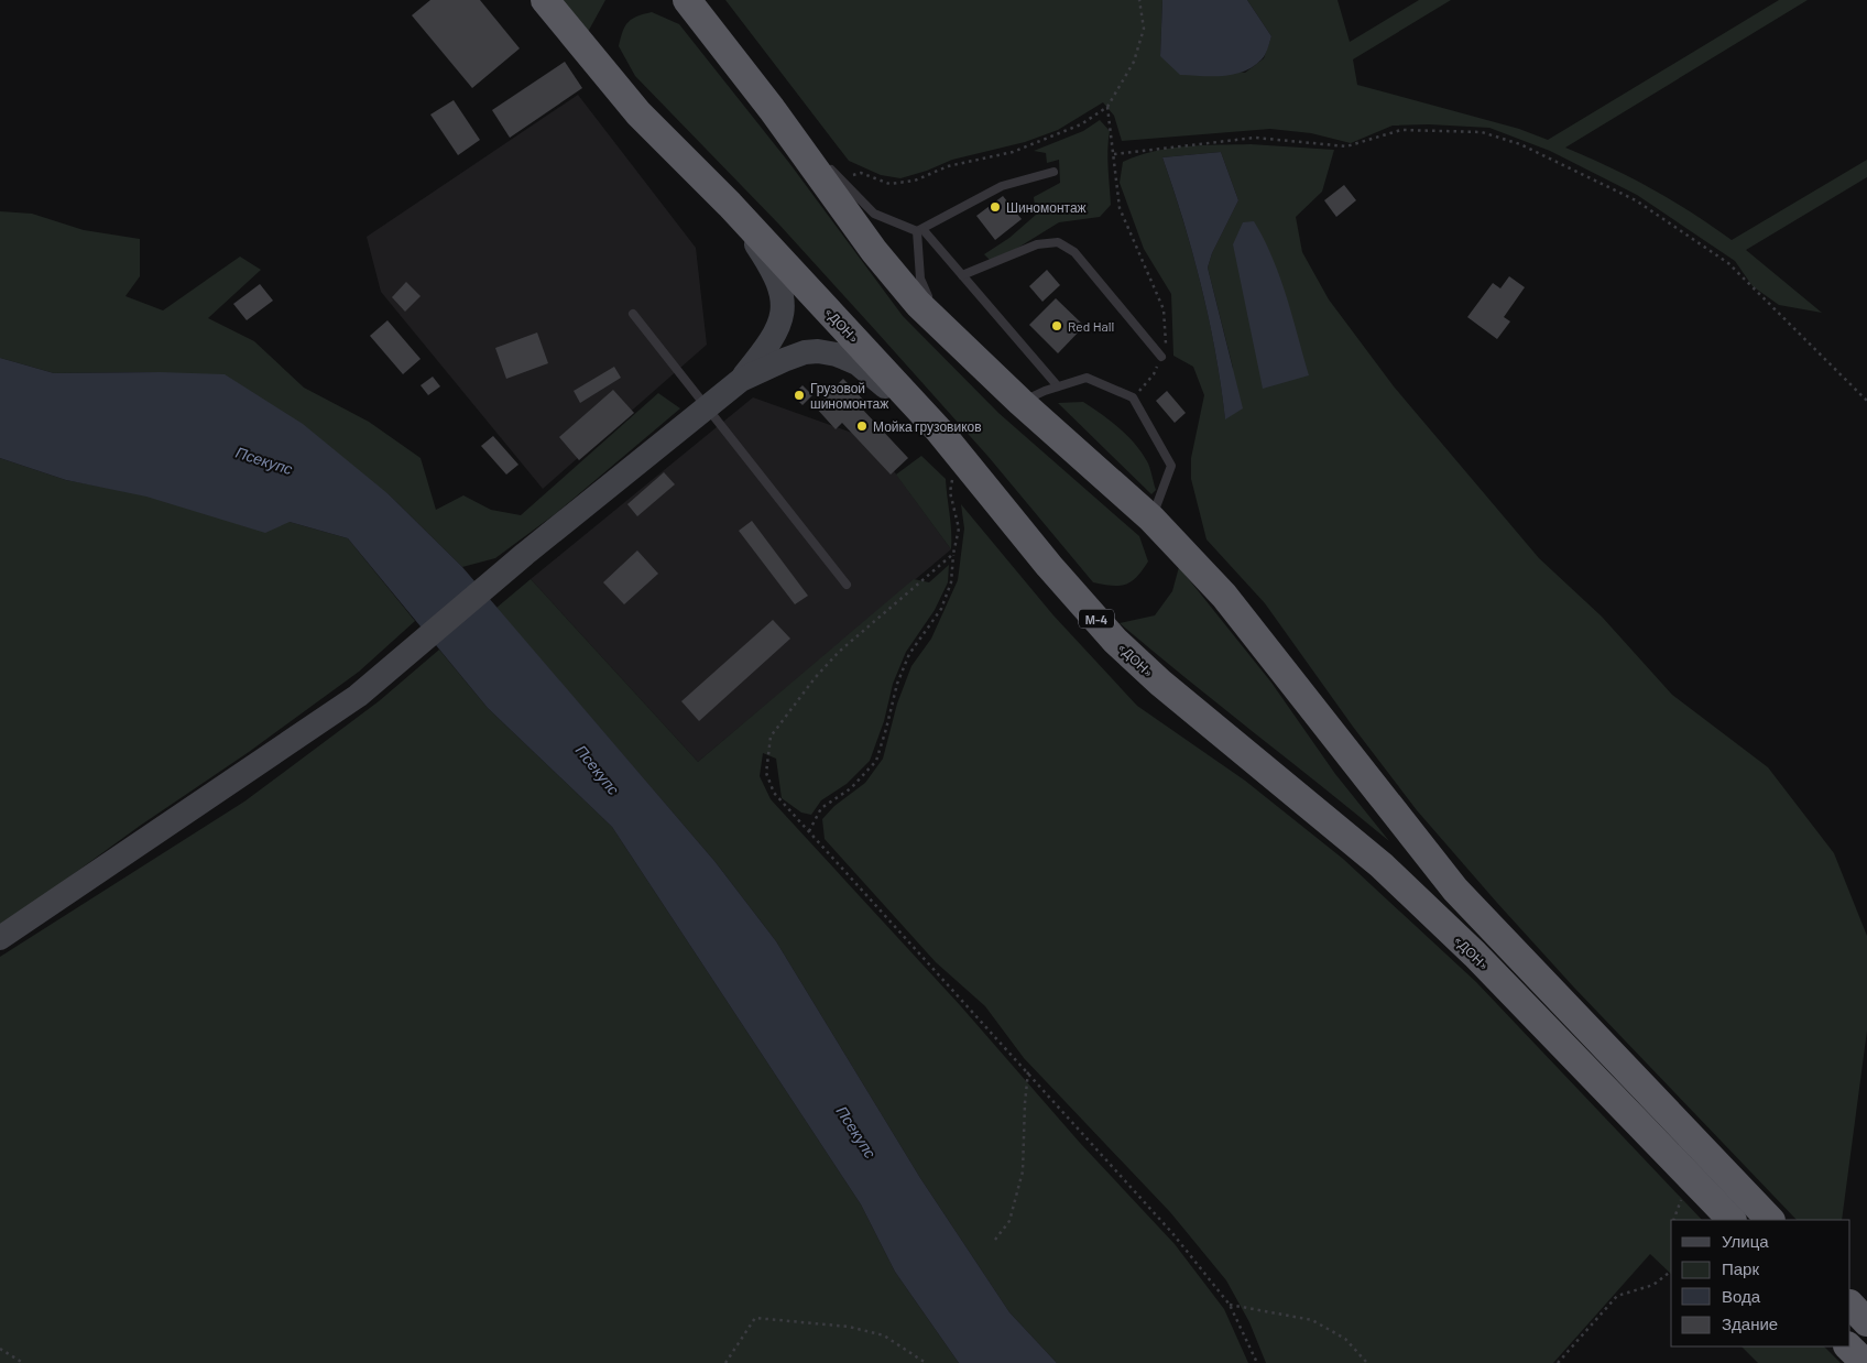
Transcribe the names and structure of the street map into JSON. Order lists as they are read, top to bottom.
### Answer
{
  "streets": {
    "highway": ["«ДОН»", "М-4"]
  },
  "crossings": [
    ["«ДОН»", "М-4"]
  ],
  "water": ["Псекупс"],
  "places": [
    "Шиномонтаж",
    "Red Hall",
    "Грузовой шиномонтаж",
    "Мойка грузовиков"
  ],
  "legend": [
    "Улица",
    "Парк",
    "Вода",
    "Здание"
  ]
}
